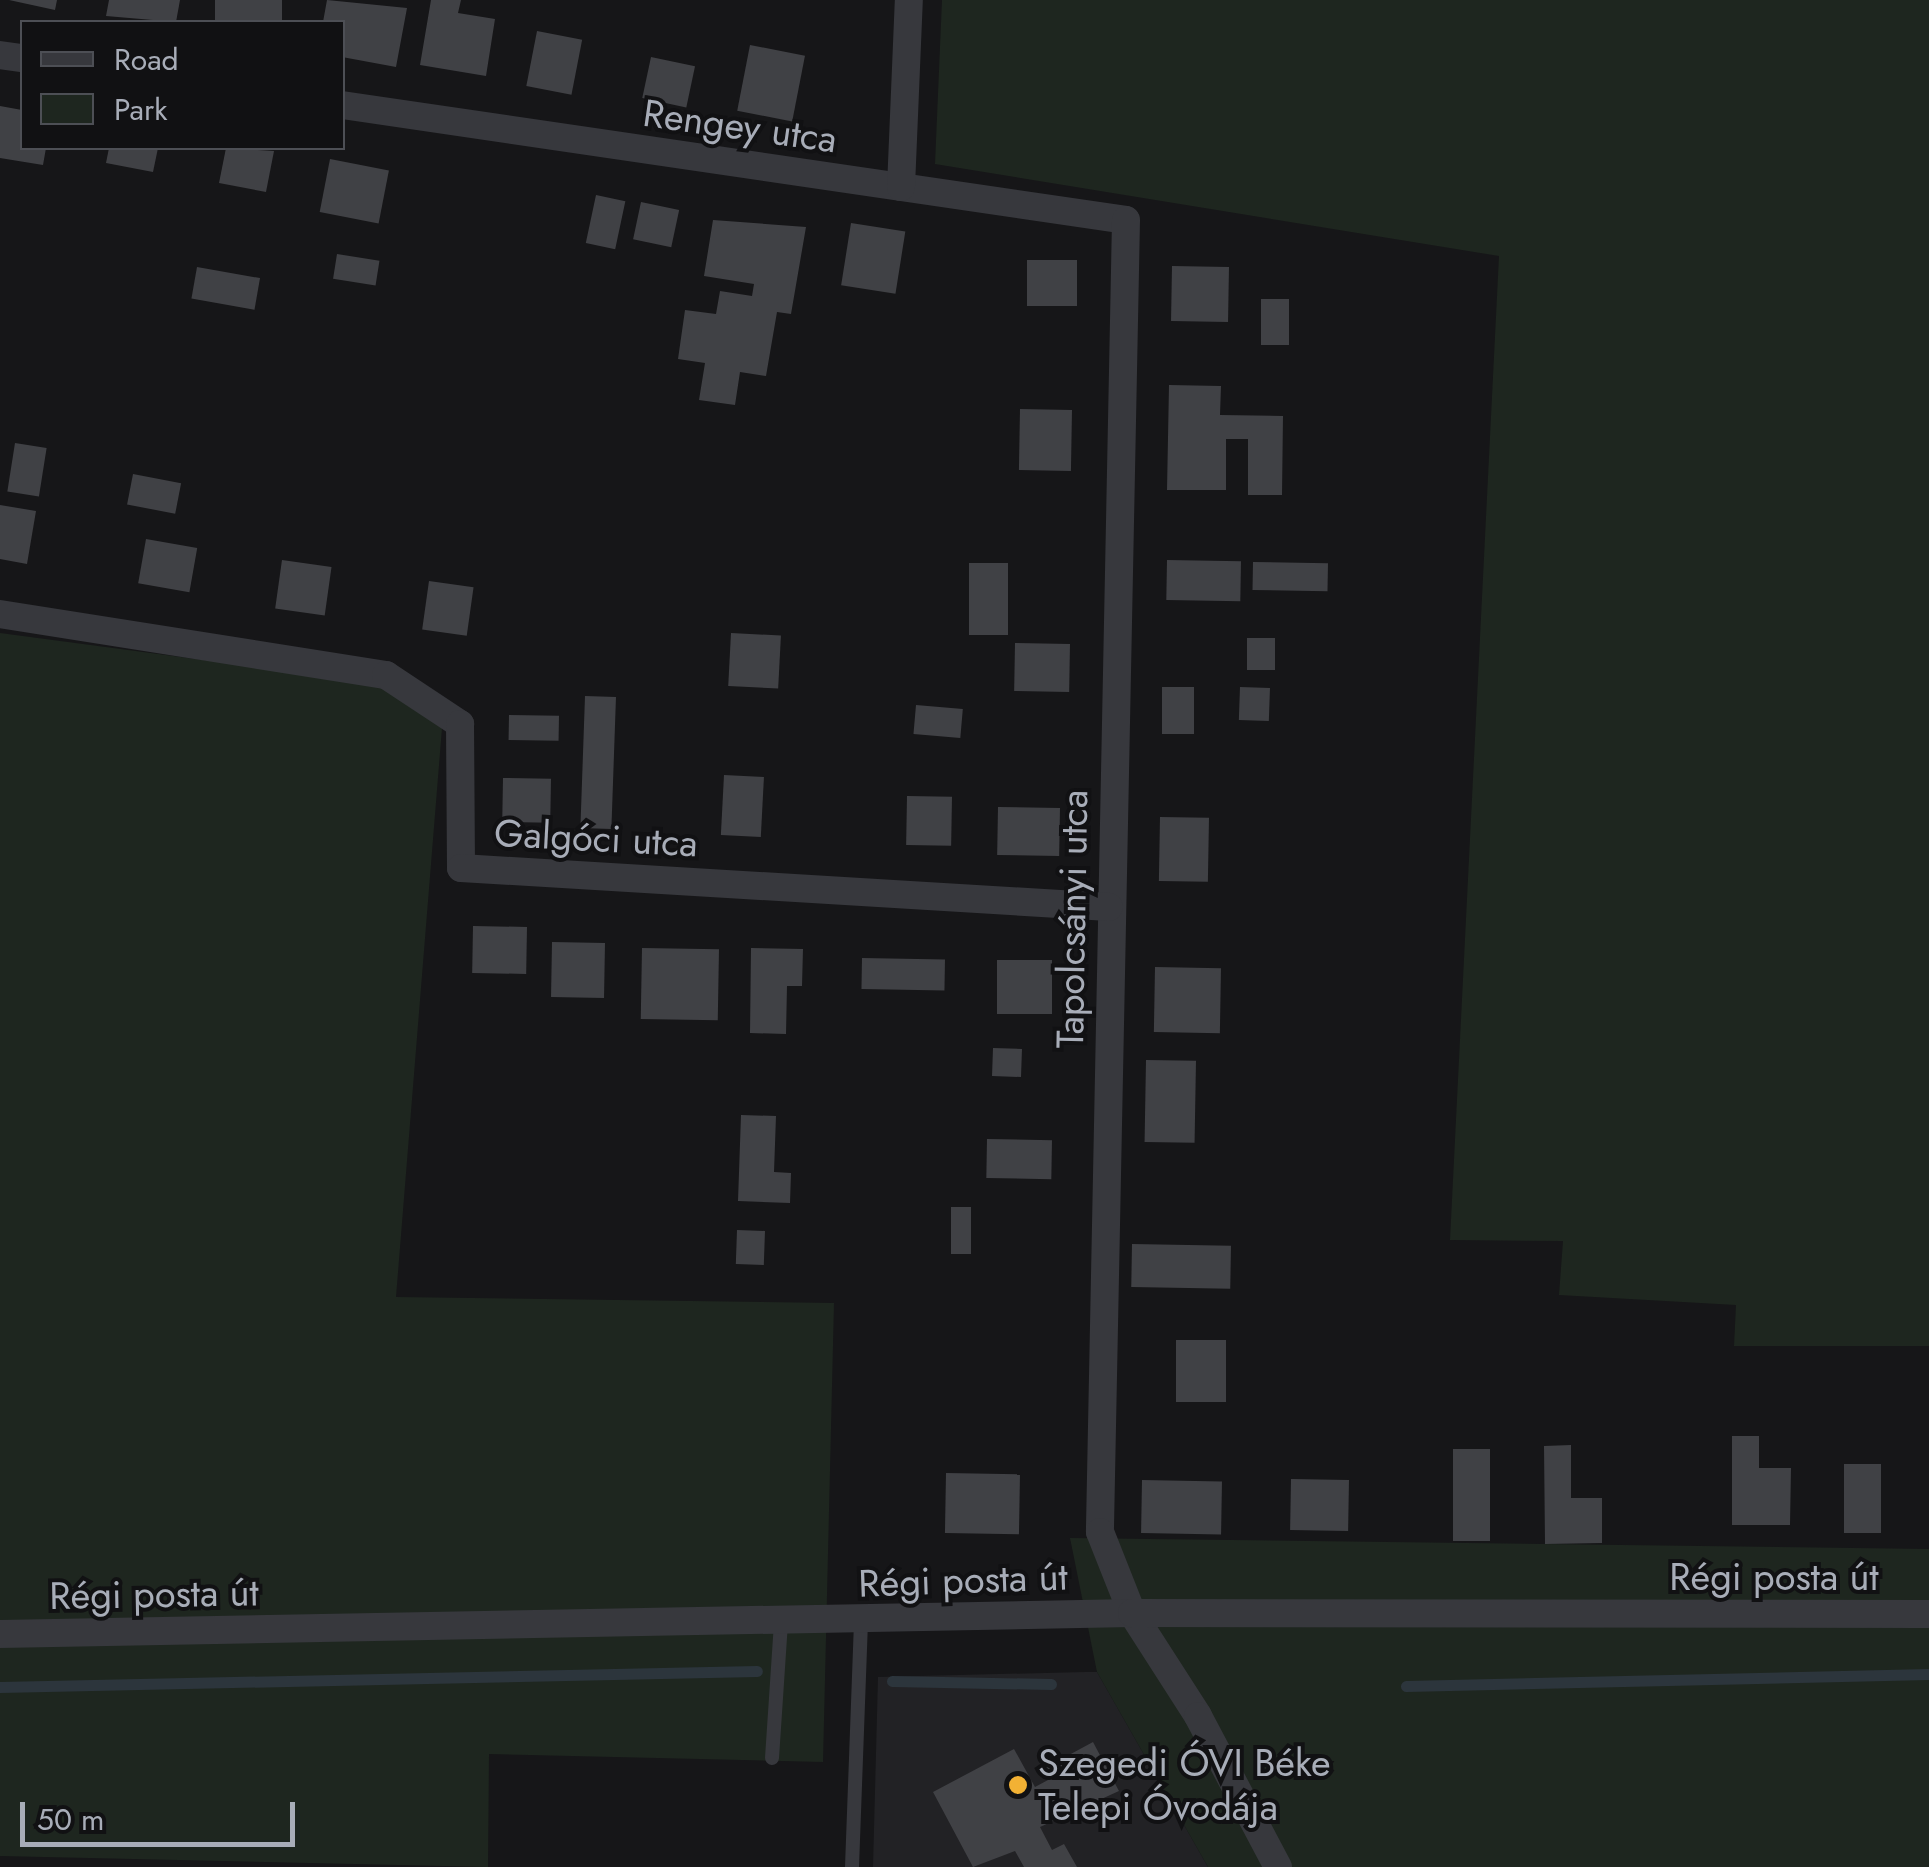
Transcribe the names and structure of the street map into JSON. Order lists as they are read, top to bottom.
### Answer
{
  "streets": {
    "street": [
      "Rengey utca",
      "Galgóci utca",
      "Tapolcsányi utca",
      "Régi posta út"
    ]
  },
  "crossings": [
    ["Rengey utca", "Tapolcsányi utca"],
    ["Galgóci utca", "Tapolcsányi utca"],
    ["Tapolcsányi utca", "Régi posta út"]
  ],
  "places": ["Szegedi ÓVI Béke Telepi Óvodája"],
  "legend": ["Road", "Park"],
  "scale_bar": "50 m"
}
